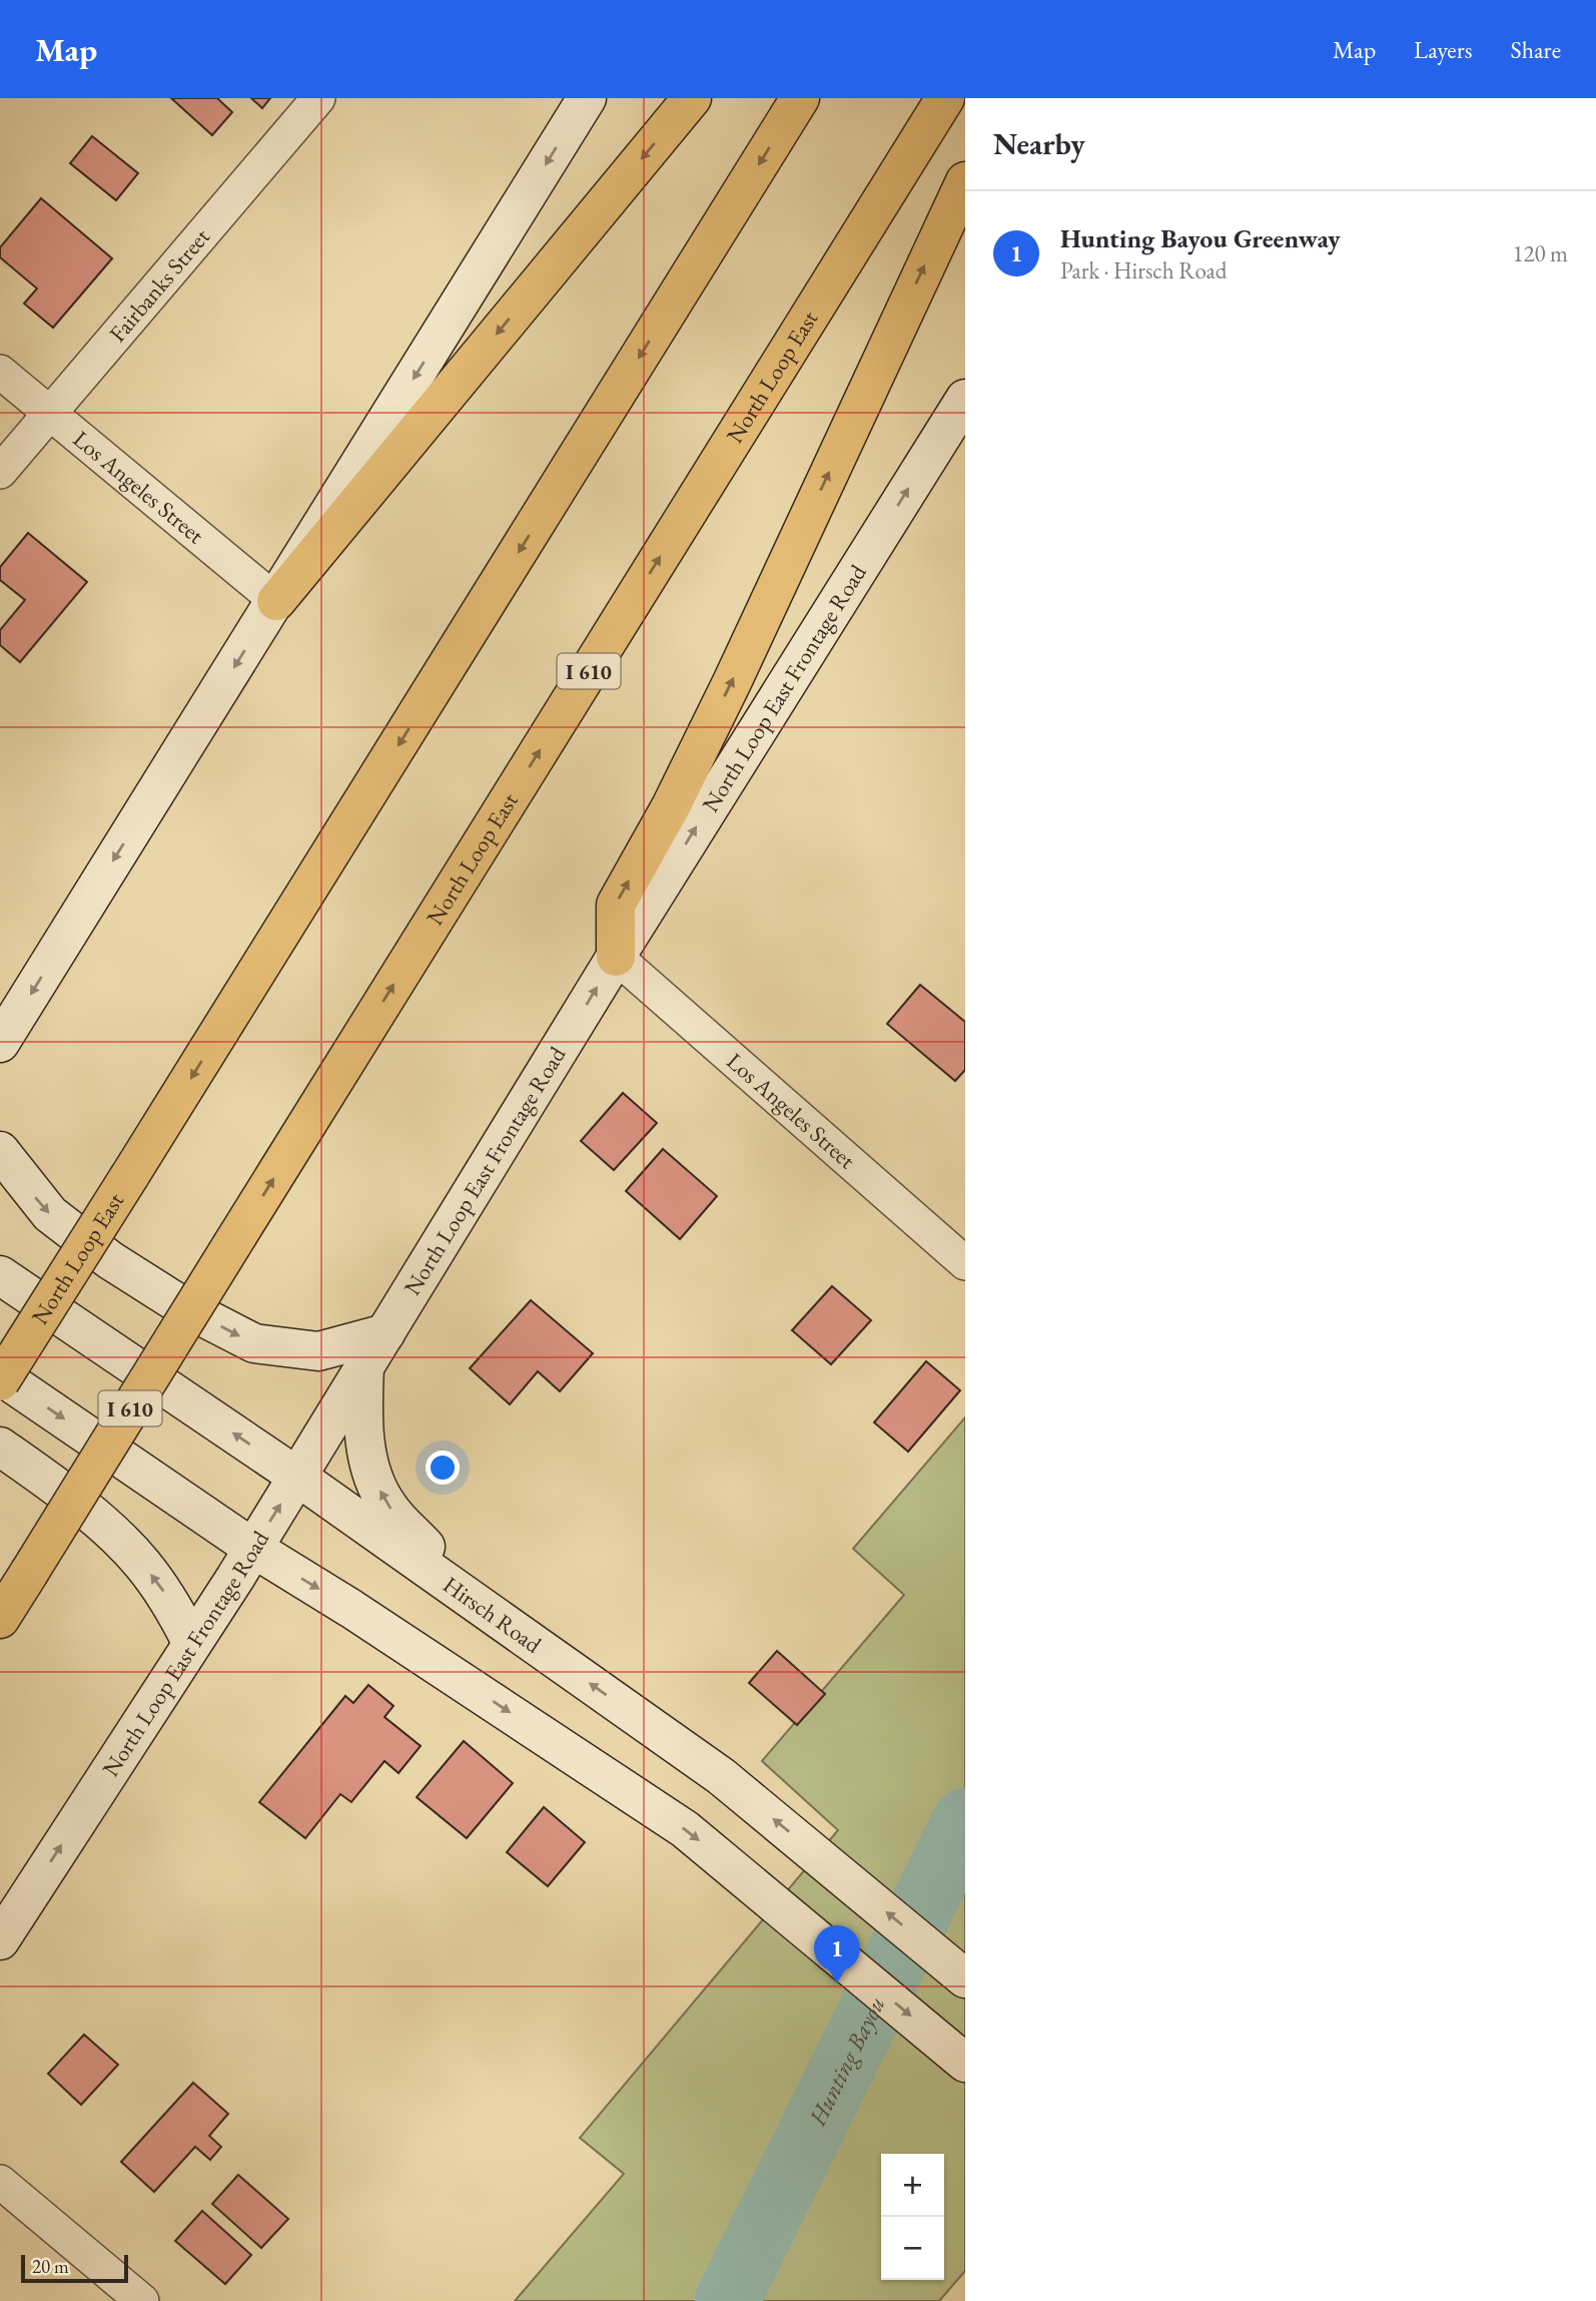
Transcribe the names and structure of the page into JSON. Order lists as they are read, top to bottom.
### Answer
{
  "streets": {
    "highway": ["North Loop East", "I 610"],
    "main road": ["North Loop East Frontage Road", "Hirsch Road"],
    "street": ["Fairbanks Street", "Los Angeles Street"]
  },
  "crossings": [
    ["Fairbanks Street", "Los Angeles Street"],
    ["Los Angeles Street", "North Loop East Frontage Road"],
    ["North Loop East Frontage Road", "Hirsch Road"]
  ],
  "one_way": ["North Loop East Frontage Road"],
  "water": ["Hunting Bayou"],
  "scale_bar": "20 m",
  "page": {
    "header": "Map",
    "nav": ["Map", "Layers", "Share"],
    "heading": "Nearby",
    "list": [
      {
        "mark": "1",
        "name": "Hunting Bayou Greenway",
        "note": "Park · Hirsch Road",
        "value": "120 m"
      }
    ],
    "pins": "1",
    "map_buttons": ["+", "−"],
    "scale": "20 m"
  }
}
